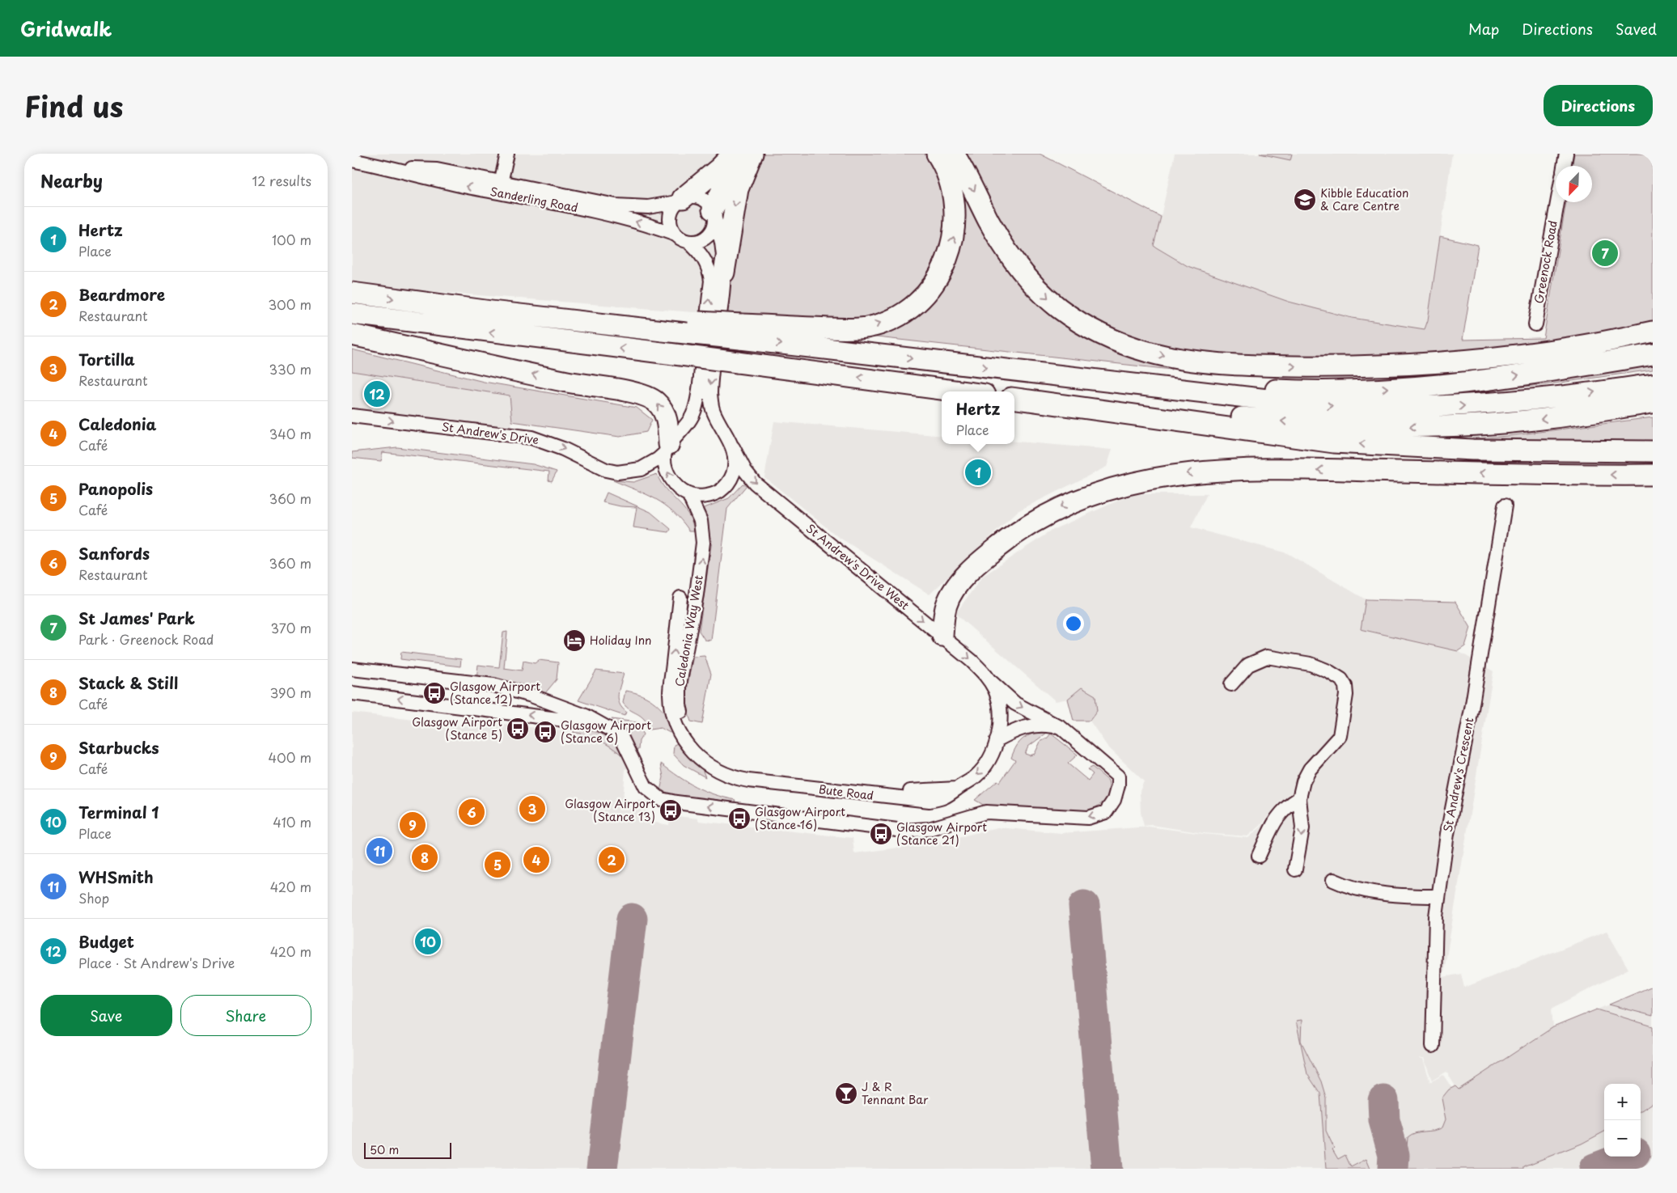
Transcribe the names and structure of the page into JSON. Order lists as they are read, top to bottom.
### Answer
{
  "streets": {
    "street": [
      "Sanderling Road",
      "Greenock Road",
      "St Andrew's Drive",
      "St Andrew's Drive West",
      "Caledonia Way West",
      "St Andrew's Crescent",
      "Bute Road"
    ]
  },
  "crossings": [
    ["Sanderling Road", "St Andrew's Drive"],
    ["Sanderling Road", "St Andrew's Drive West"],
    ["St Andrew's Drive", "St Andrew's Drive West"],
    ["St Andrew's Drive West", "Bute Road"],
    ["Caledonia Way West", "Bute Road"]
  ],
  "one_way": ["Caledonia Way West", "Bute Road"],
  "places": {
    "school or university": ["Kibble Education & Care Centre"],
    "hotel": ["Holiday Inn"],
    "bus stop": [
      "Glasgow Airport (Stance 12)",
      "Glasgow Airport (Stance 5)",
      "Glasgow Airport (Stance 6)",
      "Glasgow Airport (Stance 13)",
      "Glasgow Airport (Stance 16)",
      "Glasgow Airport (Stance 21)"
    ],
    "bar": ["J & R Tennant Bar"]
  },
  "scale_bar": "50 m",
  "north": "bottom left",
  "page": {
    "header": "Gridwalk",
    "nav": ["Map", "Directions", "Saved"],
    "title": "Find us",
    "buttons": [
      "Directions",
      ["Save", "Share"]
    ],
    "heading": ["Nearby", "12 results"],
    "list": [
      {
        "mark": "1",
        "name": "Hertz",
        "note": "Place",
        "value": "100 m"
      },
      {
        "mark": "2",
        "name": "Beardmore",
        "note": "Restaurant",
        "value": "300 m"
      },
      {
        "mark": "3",
        "name": "Tortilla",
        "note": "Restaurant",
        "value": "330 m"
      },
      {
        "mark": "4",
        "name": "Caledonia",
        "note": "Café",
        "value": "340 m"
      },
      {
        "mark": "5",
        "name": "Panopolis",
        "note": "Café",
        "value": "360 m"
      },
      {
        "mark": "6",
        "name": "Sanfords",
        "note": "Restaurant",
        "value": "360 m"
      },
      {
        "mark": "7",
        "name": "St James' Park",
        "note": "Park · Greenock Road",
        "value": "370 m"
      },
      {
        "mark": "8",
        "name": "Stack & Still",
        "note": "Café",
        "value": "390 m"
      },
      {
        "mark": "9",
        "name": "Starbucks",
        "note": "Café",
        "value": "400 m"
      },
      {
        "mark": "10",
        "name": "Terminal 1",
        "note": "Place",
        "value": "410 m"
      },
      {
        "mark": "11",
        "name": "WHSmith",
        "note": "Shop",
        "value": "420 m"
      },
      {
        "mark": "12",
        "name": "Budget",
        "note": "Place · St Andrew's Drive",
        "value": "420 m"
      }
    ],
    "pins": [
      "7",
      "12",
      "1",
      "3",
      "6",
      "9",
      "11",
      "8",
      "2",
      "4",
      "5",
      "10"
    ],
    "popup": ["Hertz", "Place"],
    "map_buttons": ["+", "−"],
    "scale": "50 m"
  }
}
